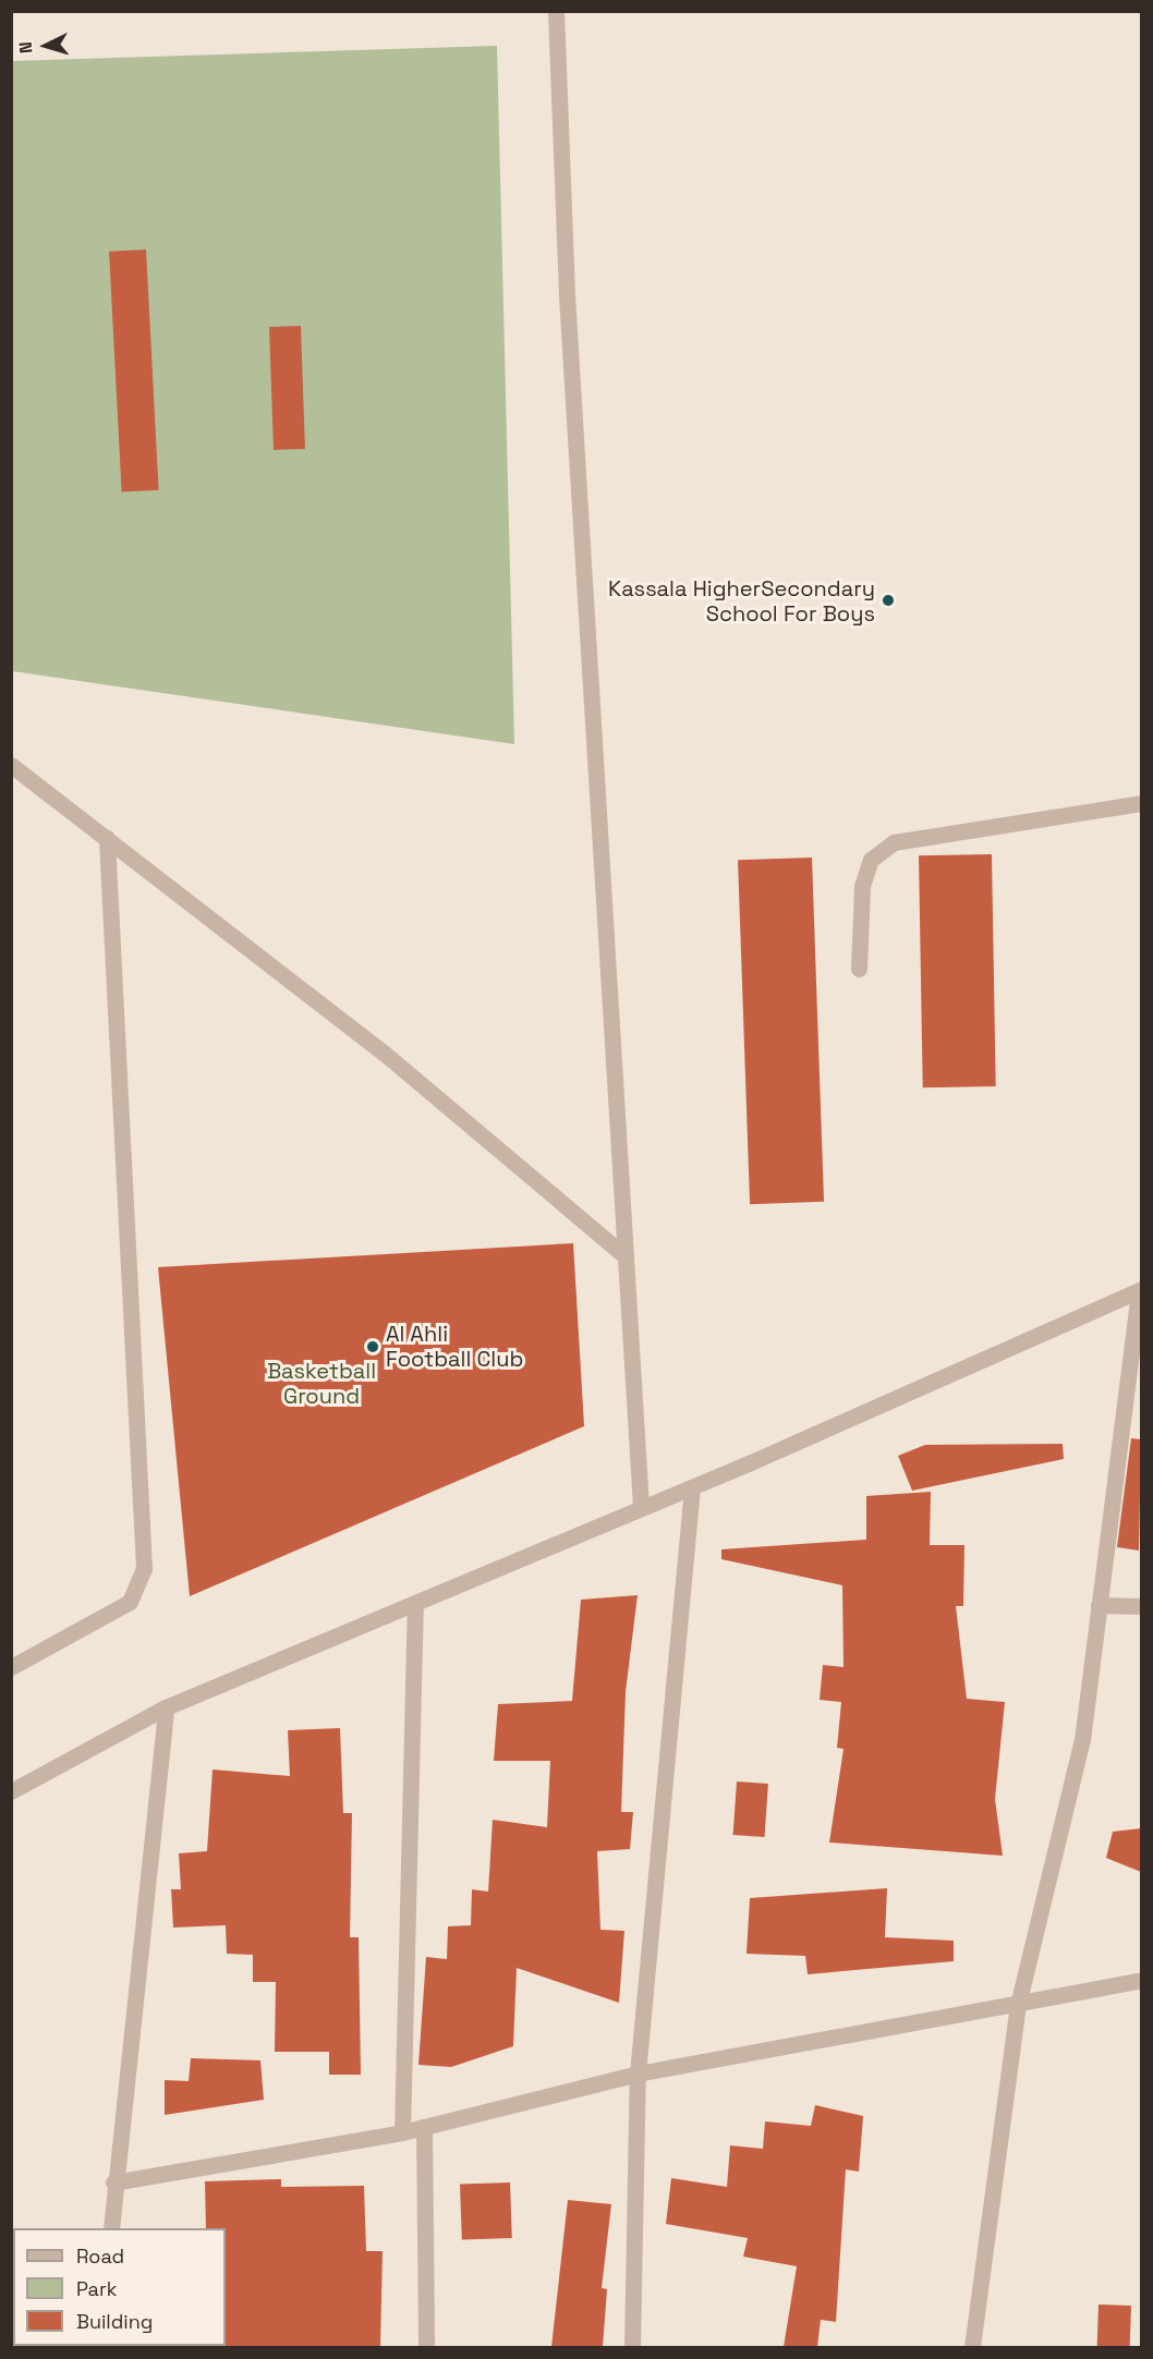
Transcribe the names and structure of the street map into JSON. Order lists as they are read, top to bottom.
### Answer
{
  "parks": ["Basketball Ground"],
  "places": ["Kassala HigherSecondary School For Boys", "Al Ahli Football Club"],
  "legend": ["Road", "Park", "Building"],
  "north": "left"
}
